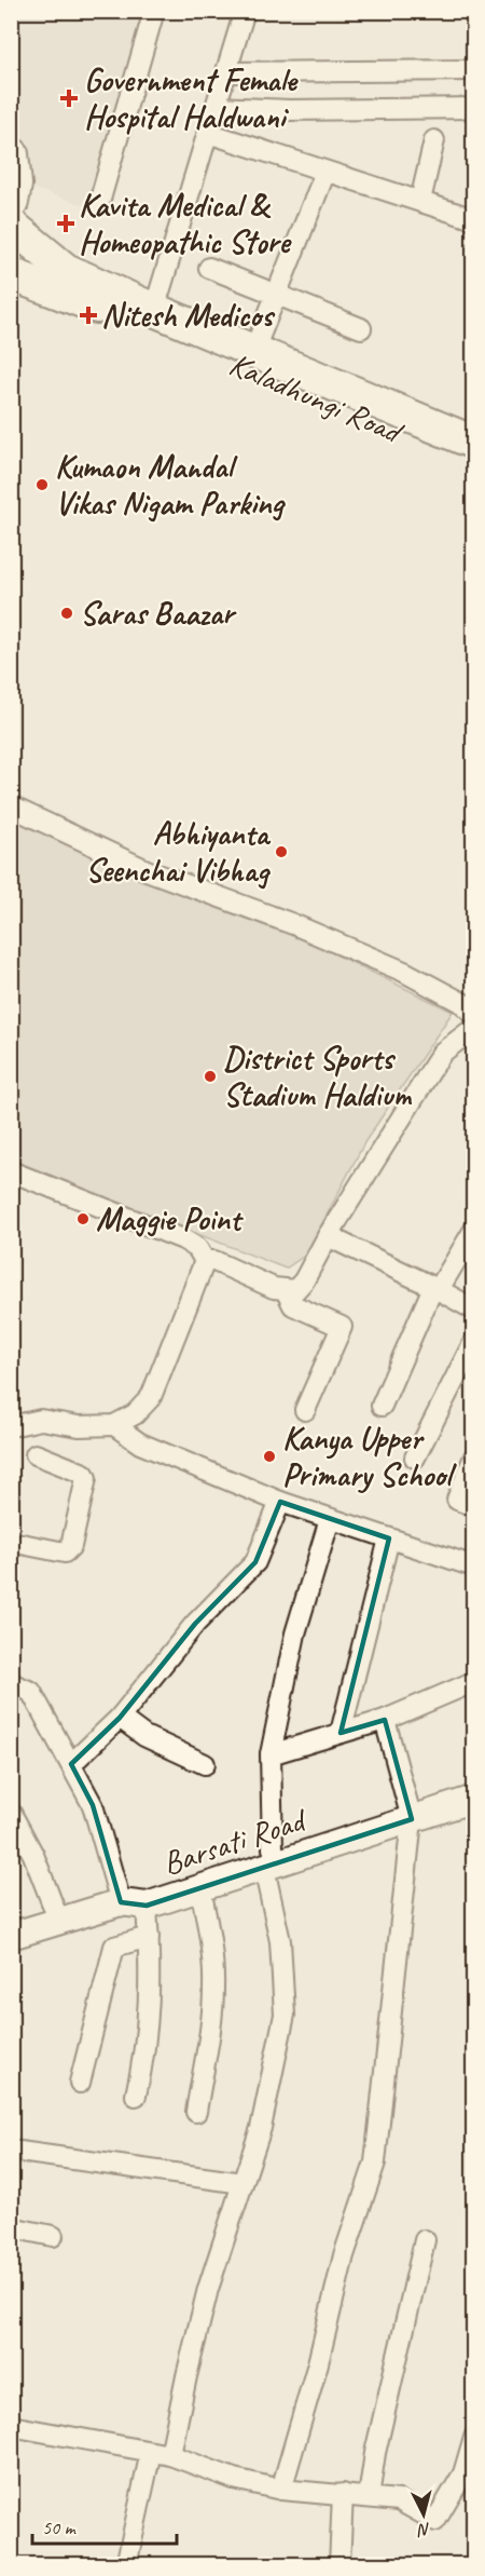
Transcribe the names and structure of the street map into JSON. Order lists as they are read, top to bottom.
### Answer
{
  "streets": {
    "main road": ["Kaladhungi Road"],
    "street": ["Barsati Road"]
  },
  "places": {
    "health": ["Government Female Hospital Haldwani", "Kavita Medical & Homeopathic Store", "Nitesh Medicos"],
    "other": [
      "Kumaon Mandal Vikas Nigam Parking",
      "Saras Baazar",
      "Abhiyanta Seenchai Vibhag",
      "District Sports Stadium Haldium",
      "Maggie Point",
      "Kanya Upper Primary School"
    ]
  },
  "scale_bar": "50 m",
  "north": "bottom"
}
